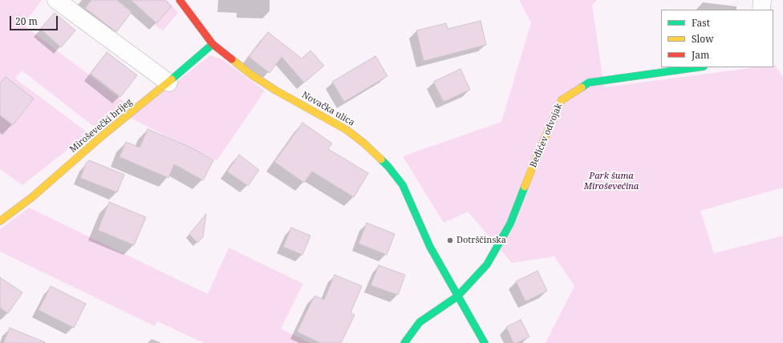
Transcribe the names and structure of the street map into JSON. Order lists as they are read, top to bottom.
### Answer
{
  "streets": {
    "street": ["Novačka ulica", "Miroševečki brijeg", "Beđićev odvojak"]
  },
  "crossings": [
    ["Novačka ulica", "Miroševečki brijeg"],
    ["Novačka ulica", "Beđićev odvojak"]
  ],
  "parks": ["Park šuma Miroševečina"],
  "places": ["Dotrščinska"],
  "legend": ["Fast", "Slow", "Jam"],
  "scale_bar": "20 m"
}
